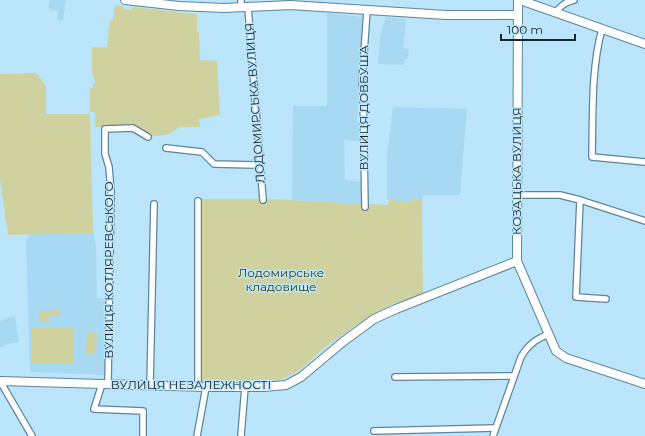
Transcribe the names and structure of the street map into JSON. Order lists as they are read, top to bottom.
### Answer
{
  "streets": {
    "street": [
      "ЛОДОМИРСЬКА ВУЛИЦЯ",
      "ВУЛИЦЯ ДОВБУША",
      "КОЗАЦЬКА ВУЛИЦЯ",
      "ВУЛИЦЯ КОТЛЯРЕВСЬКОГО",
      "ВУЛИЦЯ НЕЗАЛЕЖНОСТІ"
    ]
  },
  "crossings": [
    ["КОЗАЦЬКА ВУЛИЦЯ", "ВУЛИЦЯ НЕЗАЛЕЖНОСТІ"],
    ["ВУЛИЦЯ КОТЛЯРЕВСЬКОГО", "ВУЛИЦЯ НЕЗАЛЕЖНОСТІ"]
  ],
  "parks": ["Лодомирське кладовище"],
  "scale_bar": "100 m"
}
